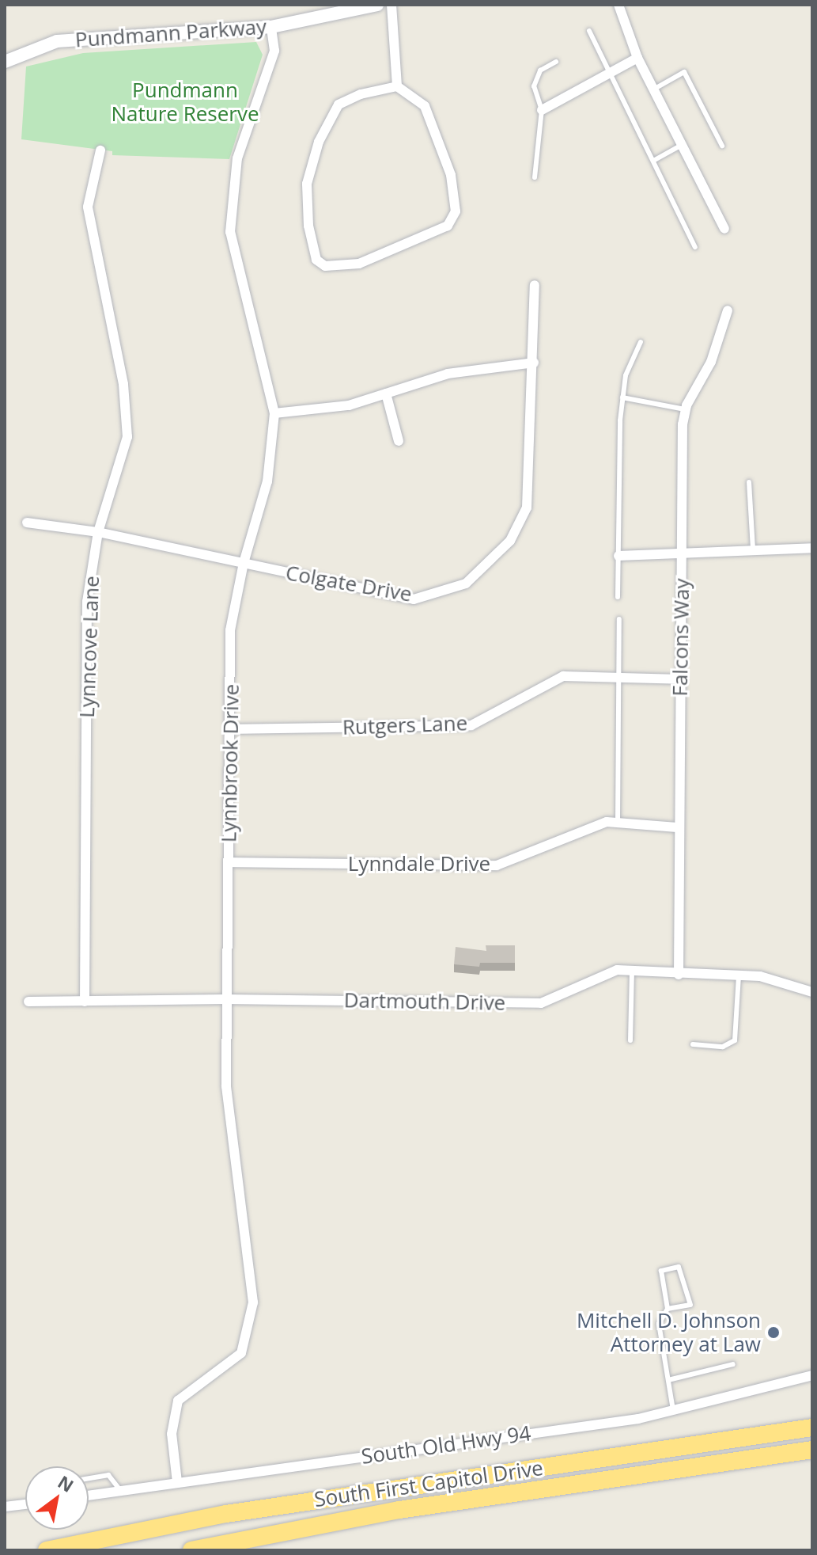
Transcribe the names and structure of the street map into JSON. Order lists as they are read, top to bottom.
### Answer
{
  "streets": {
    "highway": ["South First Capitol Drive"],
    "street": [
      "Pundmann Parkway",
      "Colgate Drive",
      "Falcons Way",
      "Lynncove Lane",
      "Rutgers Lane",
      "Lynnbrook Drive",
      "Lynndale Drive",
      "Dartmouth Drive",
      "South Old Hwy 94"
    ]
  },
  "crossings": [
    ["Pundmann Parkway", "Lynnbrook Drive"],
    ["Colgate Drive", "Lynncove Lane"],
    ["Colgate Drive", "Lynnbrook Drive"],
    ["Falcons Way", "Rutgers Lane"],
    ["Falcons Way", "Lynndale Drive"],
    ["Falcons Way", "Dartmouth Drive"],
    ["Lynncove Lane", "Dartmouth Drive"],
    ["Rutgers Lane", "Lynnbrook Drive"],
    ["Lynnbrook Drive", "Lynndale Drive"],
    ["Lynnbrook Drive", "Dartmouth Drive"],
    ["Lynnbrook Drive", "South Old Hwy 94"]
  ],
  "parks": ["Pundmann Nature Reserve"],
  "places": ["Mitchell D. Johnson Attorney at Law"],
  "north": "top right"
}
